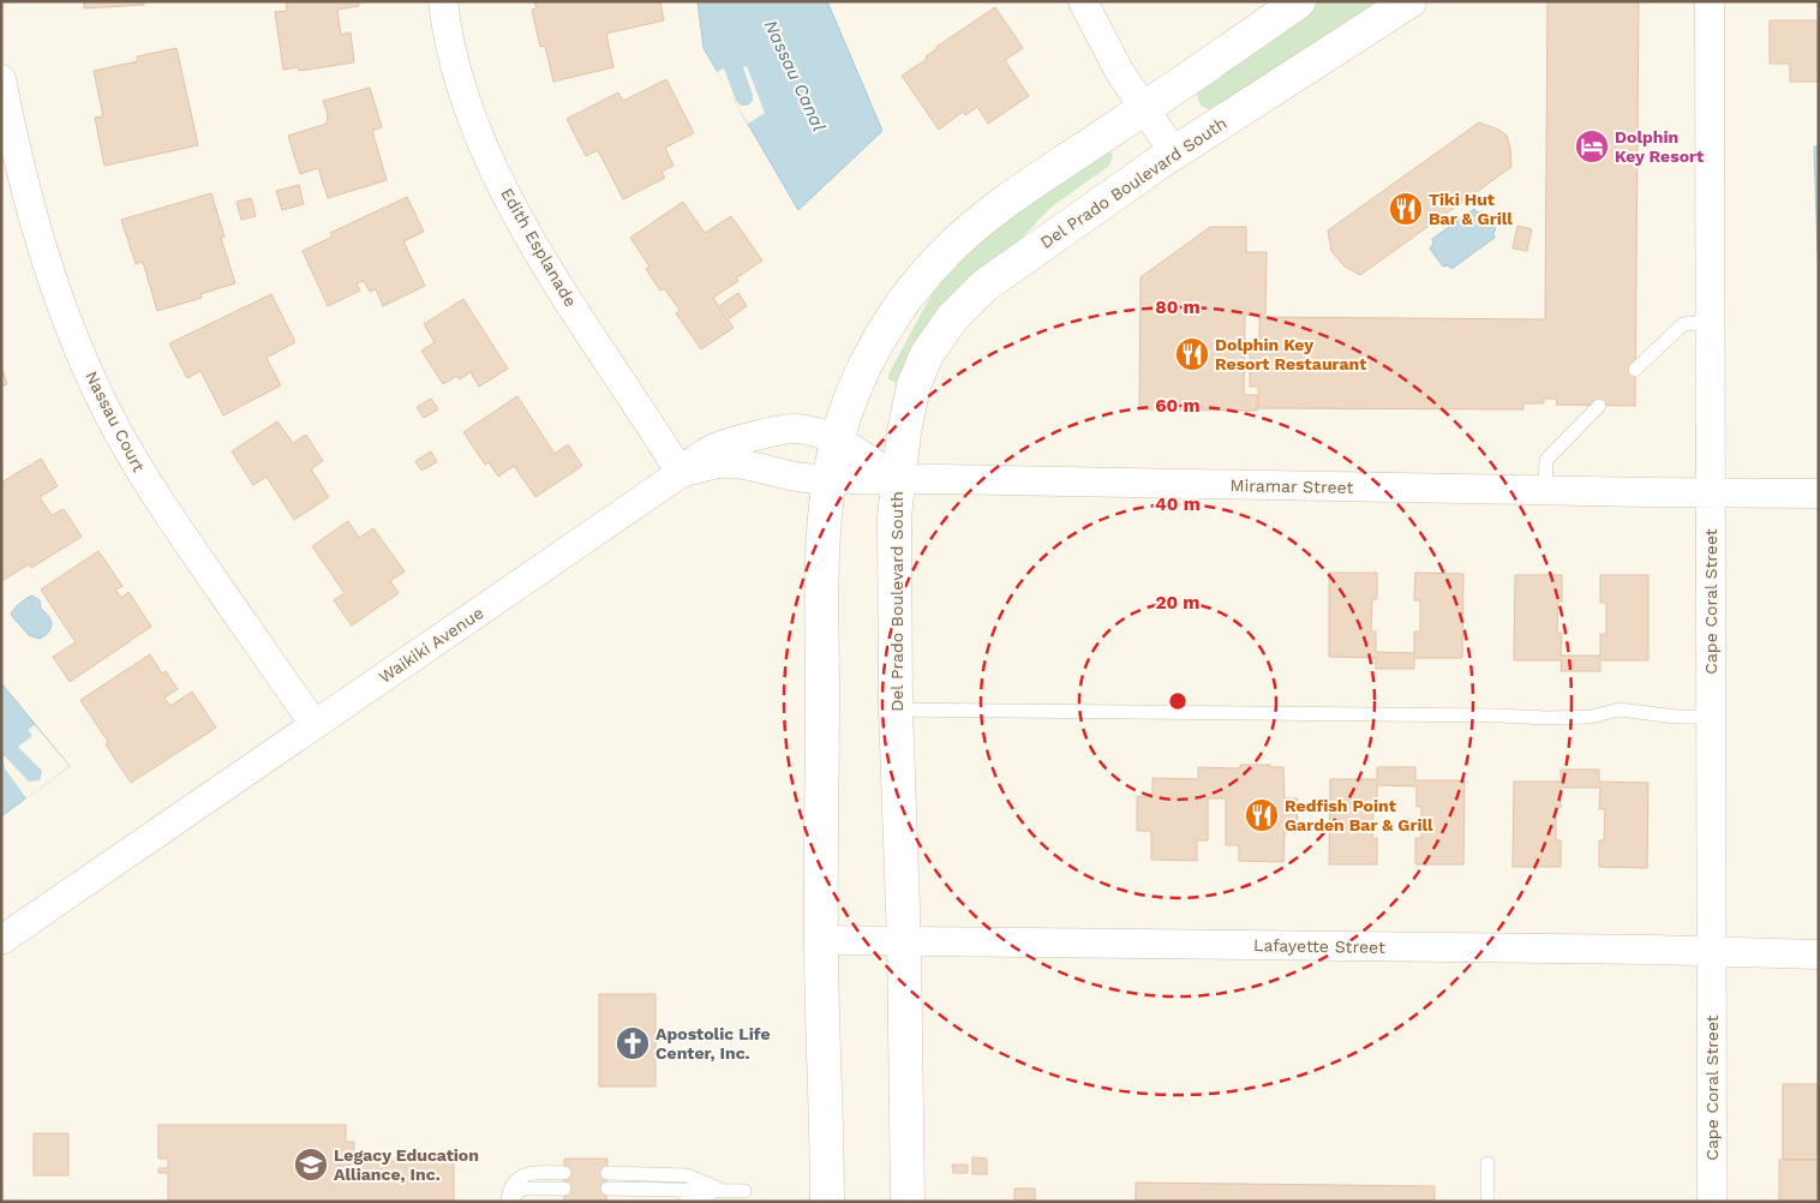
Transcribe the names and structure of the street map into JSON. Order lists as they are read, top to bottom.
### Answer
{
  "streets": {
    "street": [
      "Del Prado Boulevard South",
      "Edith Esplanade",
      "Nassau Court",
      "Miramar Street",
      "Cape Coral Street",
      "Waikiki Avenue",
      "Lafayette Street"
    ]
  },
  "crossings": [
    ["Del Prado Boulevard South", "Miramar Street"],
    ["Del Prado Boulevard South", "Waikiki Avenue"],
    ["Del Prado Boulevard South", "Lafayette Street"],
    ["Edith Esplanade", "Waikiki Avenue"],
    ["Nassau Court", "Waikiki Avenue"],
    ["Miramar Street", "Cape Coral Street"],
    ["Miramar Street", "Waikiki Avenue"],
    ["Cape Coral Street", "Lafayette Street"]
  ],
  "water": ["Nassau Canal"],
  "places": {
    "hotel": ["Dolphin Key Resort"],
    "restaurant": ["Tiki Hut Bar & Grill", "Dolphin Key Resort Restaurant", "Redfish Point Garden Bar & Grill"],
    "church": ["Apostolic Life Center, Inc."],
    "school or university": ["Legacy Education Alliance, Inc."]
  },
  "rings": [
    "80 m",
    "60 m",
    "40 m",
    "20 m"
  ]
}
